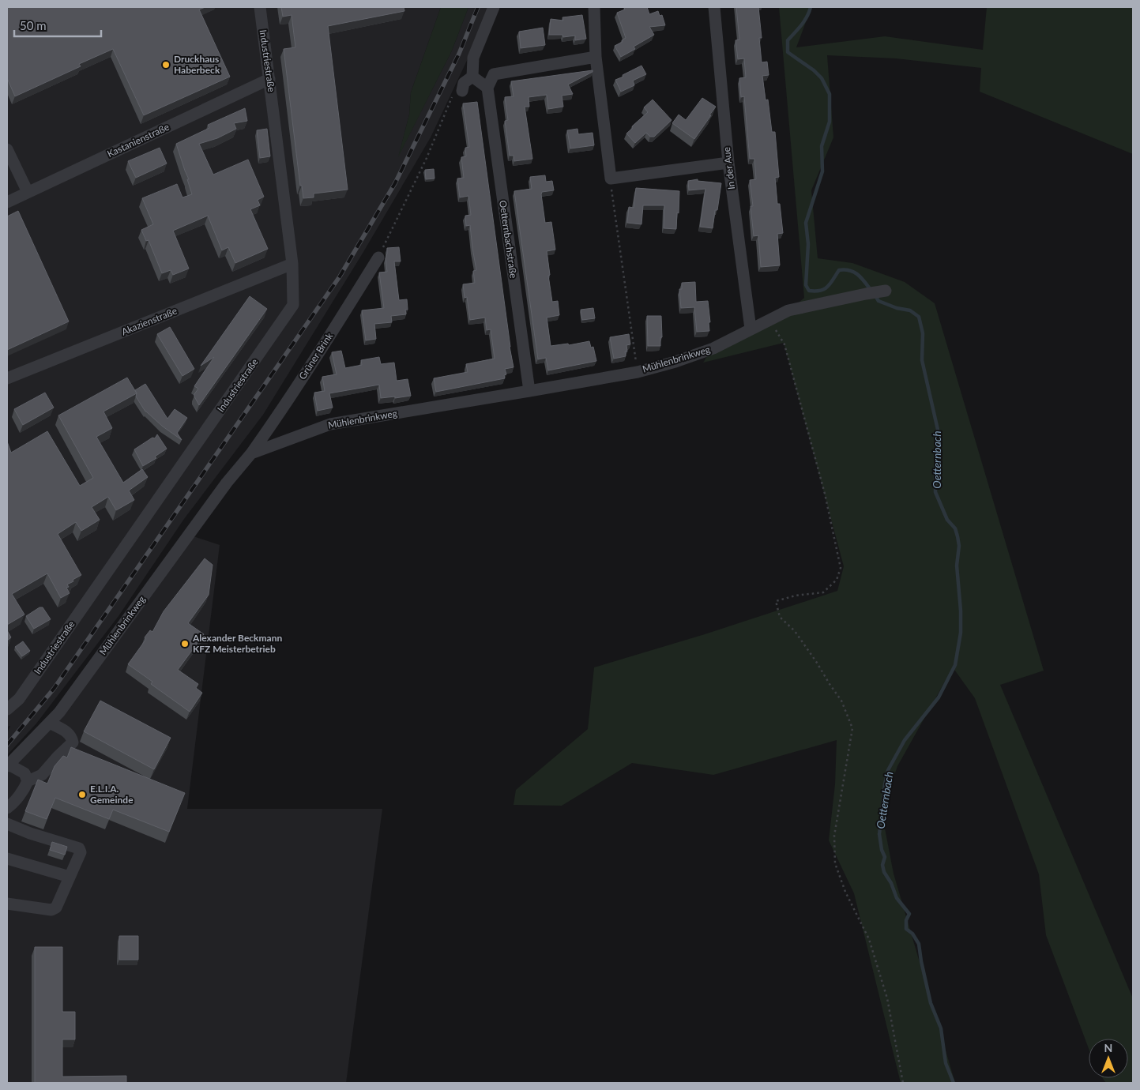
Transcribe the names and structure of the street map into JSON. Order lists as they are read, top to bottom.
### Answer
{
  "streets": {
    "street": [
      "Industriestraße",
      "Kastanienstraße",
      "In der Aue",
      "Oetternbachstraße",
      "Akazienstraße",
      "Grüner Brink",
      "Mühlenbrinkweg"
    ]
  },
  "crossings": [
    ["Industriestraße", "Kastanienstraße"],
    ["Industriestraße", "Akazienstraße"],
    ["In der Aue", "Mühlenbrinkweg"],
    ["Oetternbachstraße", "Mühlenbrinkweg"],
    ["Grüner Brink", "Mühlenbrinkweg"]
  ],
  "water": ["Oetternbach"],
  "places": ["Druckhaus Haberbeck", "Alexander Beckmann KFZ Meisterbetrieb", "E.L.I.A. Gemeinde"],
  "scale_bar": "50 m",
  "north": "top"
}
